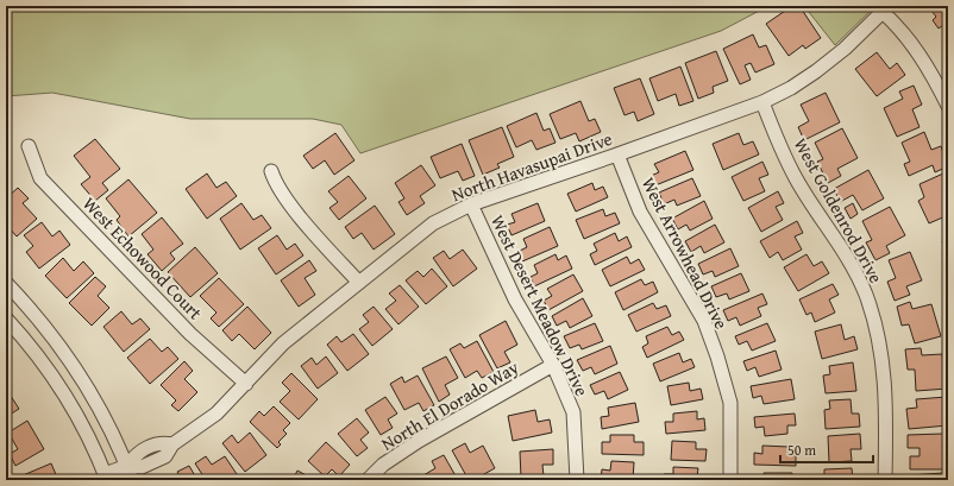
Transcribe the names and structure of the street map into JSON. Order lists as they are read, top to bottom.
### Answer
{
  "streets": {
    "street": [
      "North Havasupai Drive",
      "West Goldenrod Drive",
      "West Arrowhead Drive",
      "West Echowood Court",
      "West Desert Meadow Drive",
      "North El Dorado Way"
    ]
  },
  "crossings": [
    ["North Havasupai Drive", "West Goldenrod Drive"],
    ["North Havasupai Drive", "West Arrowhead Drive"],
    ["North Havasupai Drive", "West Echowood Court"],
    ["North Havasupai Drive", "West Desert Meadow Drive"],
    ["West Desert Meadow Drive", "North El Dorado Way"]
  ],
  "scale_bar": "50 m"
}
